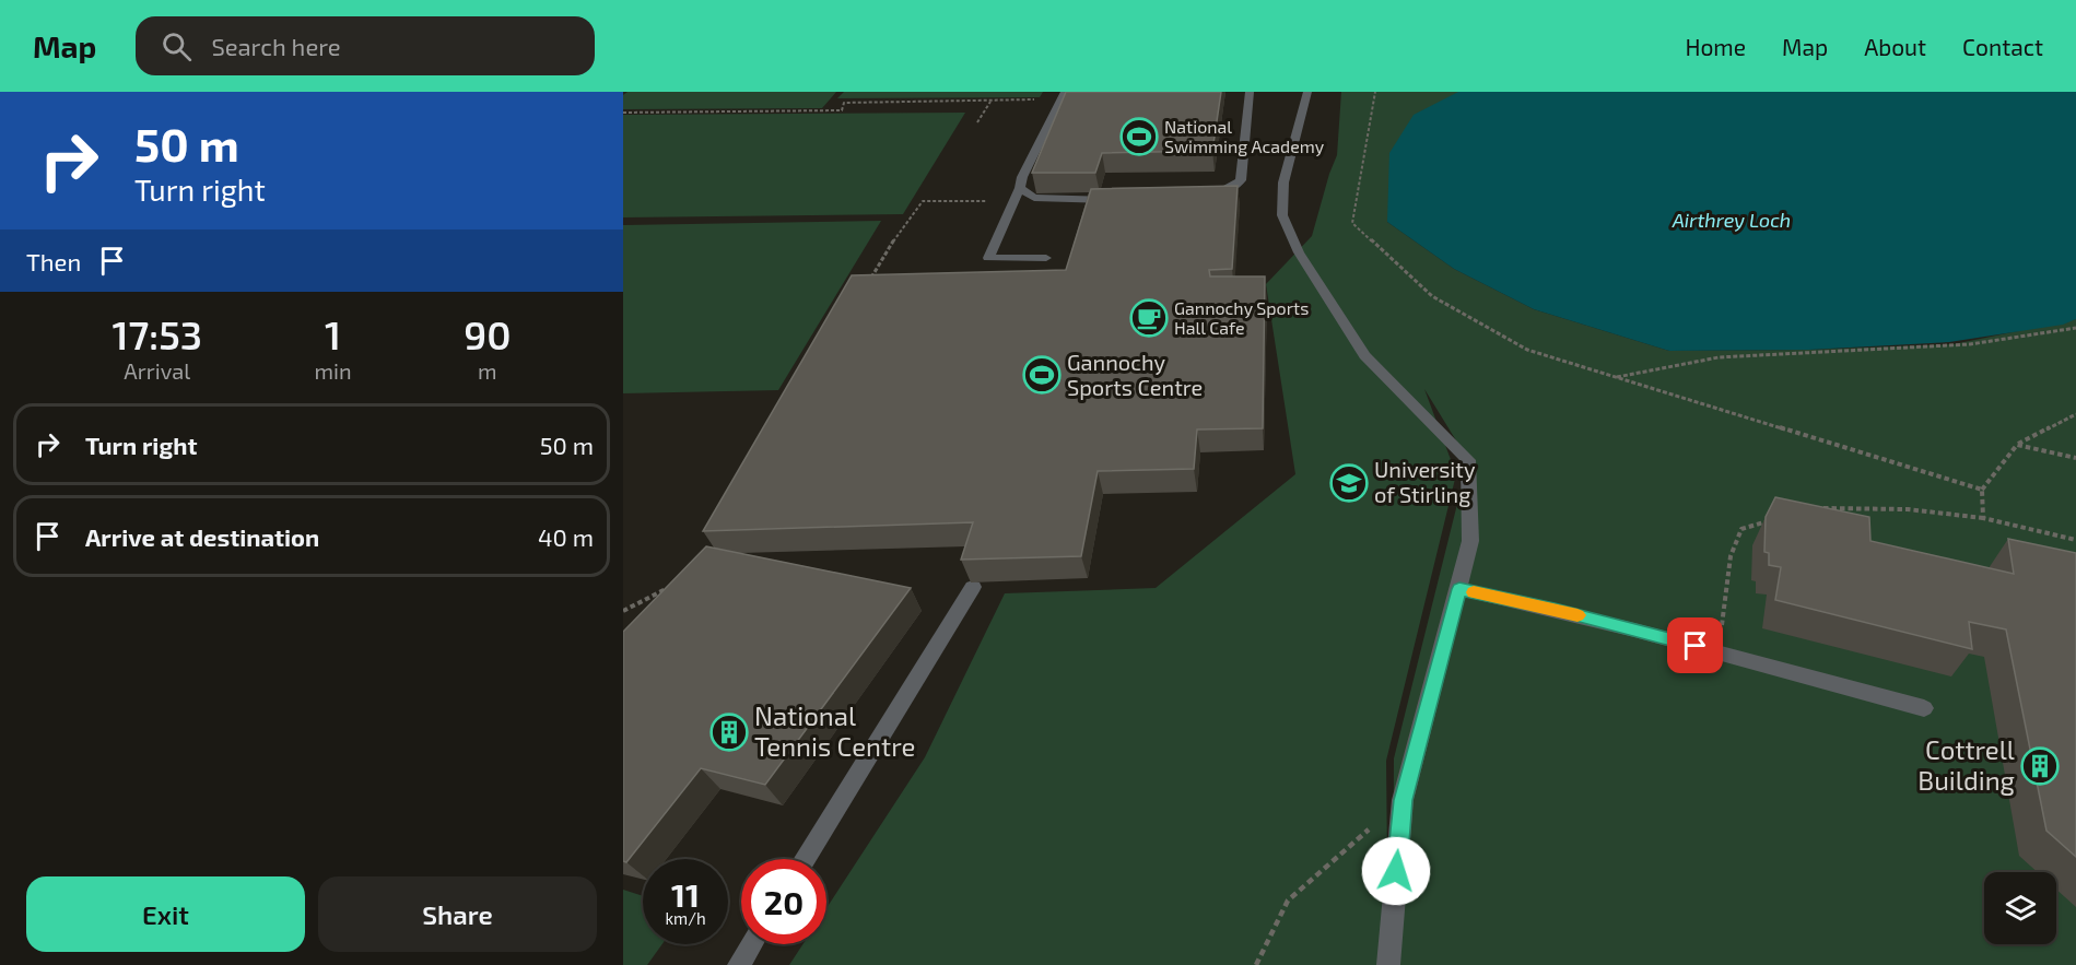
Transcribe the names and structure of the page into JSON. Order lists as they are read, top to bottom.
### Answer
{
  "water": ["Airthrey Loch"],
  "places": {
    "sports": ["National Swimming Academy", "Gannochy Sports Centre"],
    "cafe": ["Gannochy Sports Hall Cafe"],
    "school or university": ["University of Stirling"],
    "building": ["National Tennis Centre", "Cottrell Building"]
  },
  "page": {
    "header": "Map",
    "search": "Search here",
    "nav": [
      "Home",
      "Map",
      "About",
      "Contact"
    ],
    "turn": ["50 m", "Turn right"],
    "then": "Then",
    "eta": [
      "17:53",
      "Arrival",
      "1",
      "min",
      "90",
      "m"
    ],
    "list": [
      {
        "name": "Turn right",
        "value": "50 m"
      },
      {
        "name": "Arrive at destination",
        "value": "40 m"
      }
    ],
    "speed": "11 km/h",
    "limit": "20",
    "buttons": ["Exit", "Share"]
  }
}
